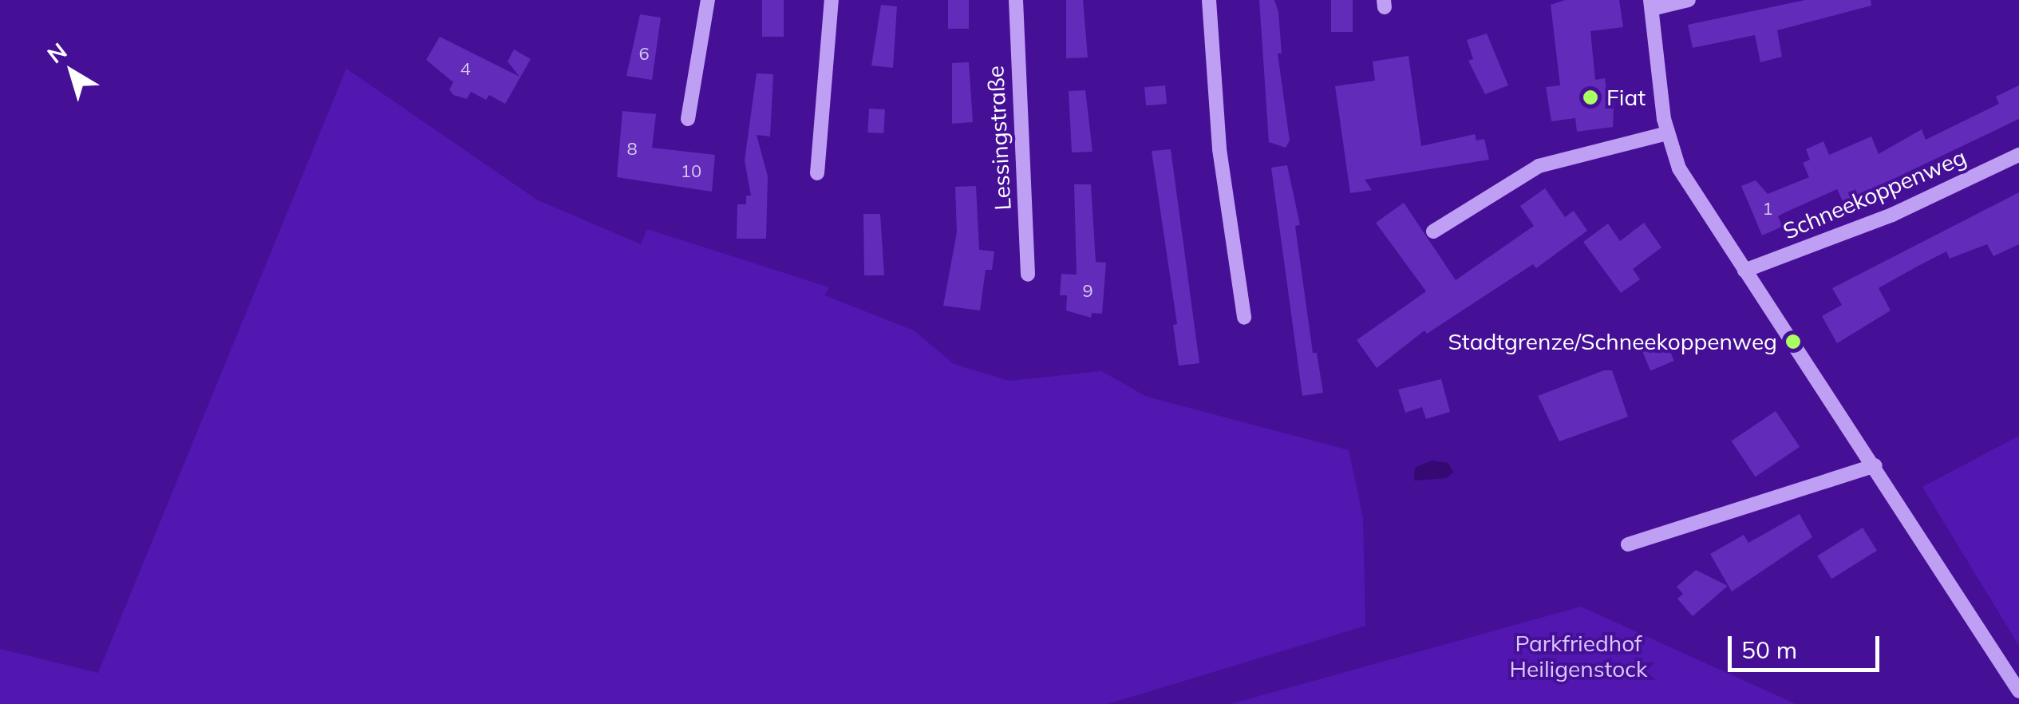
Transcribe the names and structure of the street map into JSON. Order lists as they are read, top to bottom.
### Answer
{
  "streets": {
    "street": ["Lessingstraße", "Schneekoppenweg"]
  },
  "parks": ["Parkfriedhof Heiligenstock"],
  "places": ["Fiat", "Stadtgrenze/Schneekoppenweg"],
  "house_numbers": [
    "6",
    "4",
    "8",
    "10",
    "1",
    "9"
  ],
  "scale_bar": "50 m",
  "north": "top left"
}
